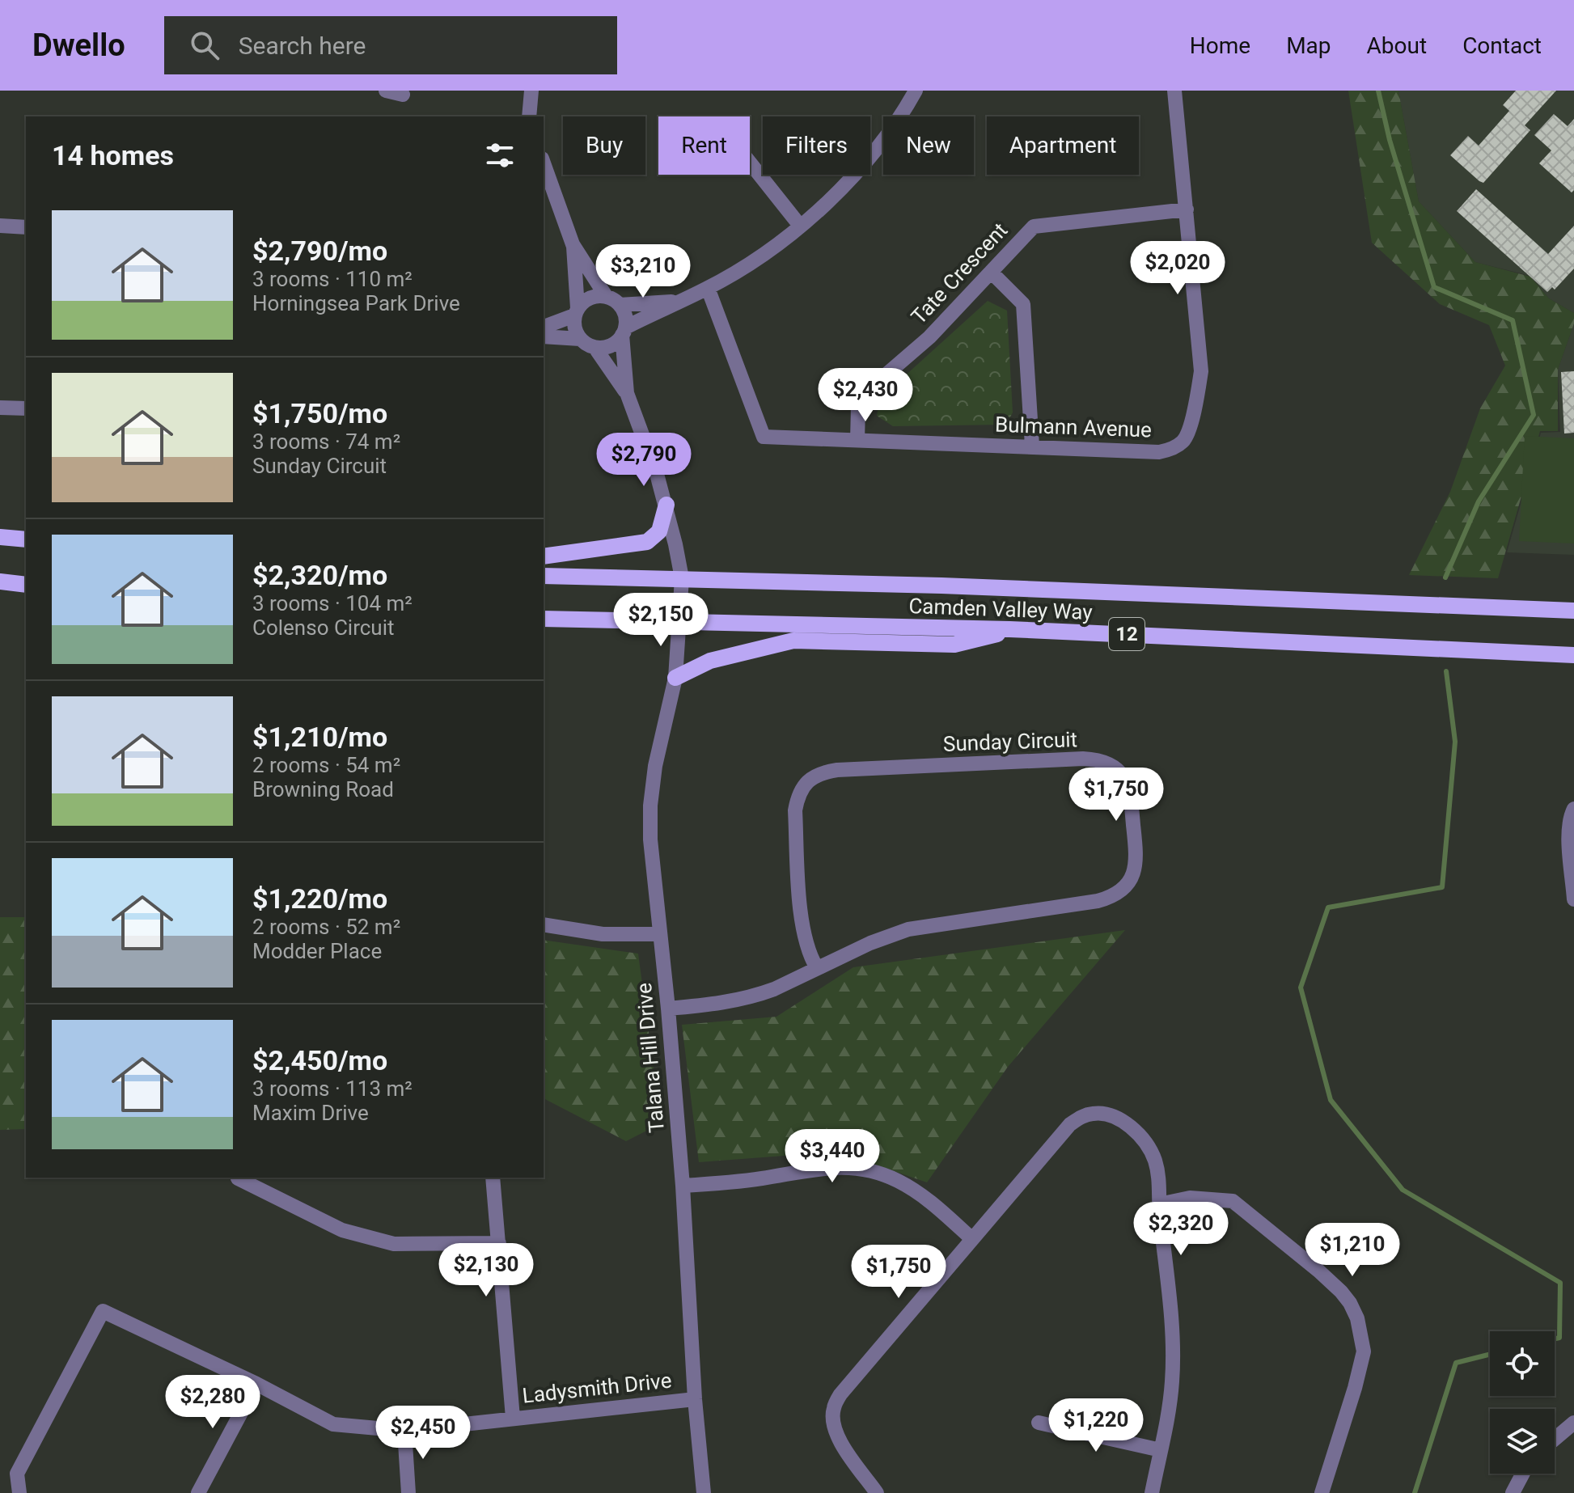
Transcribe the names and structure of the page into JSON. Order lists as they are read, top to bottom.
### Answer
{
  "streets": {
    "main road": ["Camden Valley Way", "12"],
    "street": [
      "Tate Crescent",
      "Bulmann Avenue",
      "Sunday Circuit",
      "Talana Hill Drive",
      "Ladysmith Drive"
    ]
  },
  "crossings": [
    ["Tate Crescent", "Bulmann Avenue"],
    ["Camden Valley Way", "Talana Hill Drive"],
    ["Sunday Circuit", "Talana Hill Drive"],
    ["Talana Hill Drive", "Ladysmith Drive"]
  ],
  "page": {
    "header": "Dwello",
    "search": "Search here",
    "nav": [
      "Home",
      "Map",
      "About",
      "Contact"
    ],
    "chip": [
      "Buy",
      "Rent",
      "Filters",
      "New",
      "Apartment"
    ],
    "heading": "14 homes",
    "list": [
      {
        "name": "$2,790/mo",
        "note": "3 rooms · 110 m² · Horningsea Park Drive"
      },
      {
        "name": "$1,750/mo",
        "note": "3 rooms · 74 m² · Sunday Circuit"
      },
      {
        "name": "$2,320/mo",
        "note": "3 rooms · 104 m² · Colenso Circuit"
      },
      {
        "name": "$1,210/mo",
        "note": "2 rooms · 54 m² · Browning Road"
      },
      {
        "name": "$1,220/mo",
        "note": "2 rooms · 52 m² · Modder Place"
      },
      {
        "name": "$2,450/mo",
        "note": "3 rooms · 113 m² · Maxim Drive"
      }
    ],
    "price": [
      "$2,020",
      "$3,210",
      "$2,430",
      "$2,790",
      "$2,150",
      "$1,750",
      "$3,440",
      "$2,320",
      "$1,210",
      "$2,130",
      "$1,750",
      "$2,280",
      "$1,220",
      "$2,450"
    ]
  }
}
